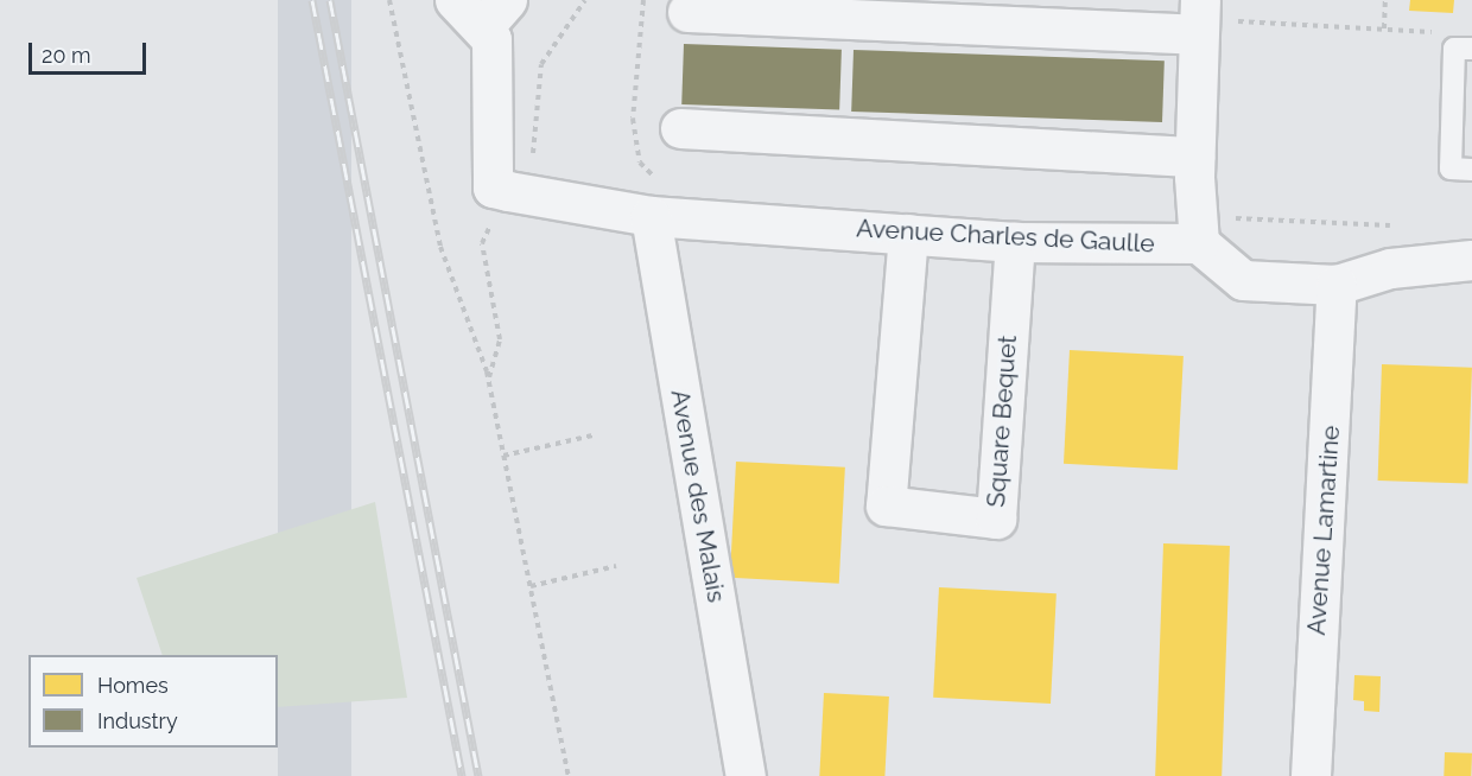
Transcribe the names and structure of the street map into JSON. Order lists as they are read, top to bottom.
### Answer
{
  "streets": {
    "street": [
      "Avenue Charles de Gaulle",
      "Square Bequet",
      "Avenue des Malais",
      "Avenue Lamartine"
    ]
  },
  "crossings": [
    ["Avenue Charles de Gaulle", "Square Bequet"],
    ["Avenue Charles de Gaulle", "Avenue des Malais"]
  ],
  "legend": ["Homes", "Industry"],
  "scale_bar": "20 m"
}
